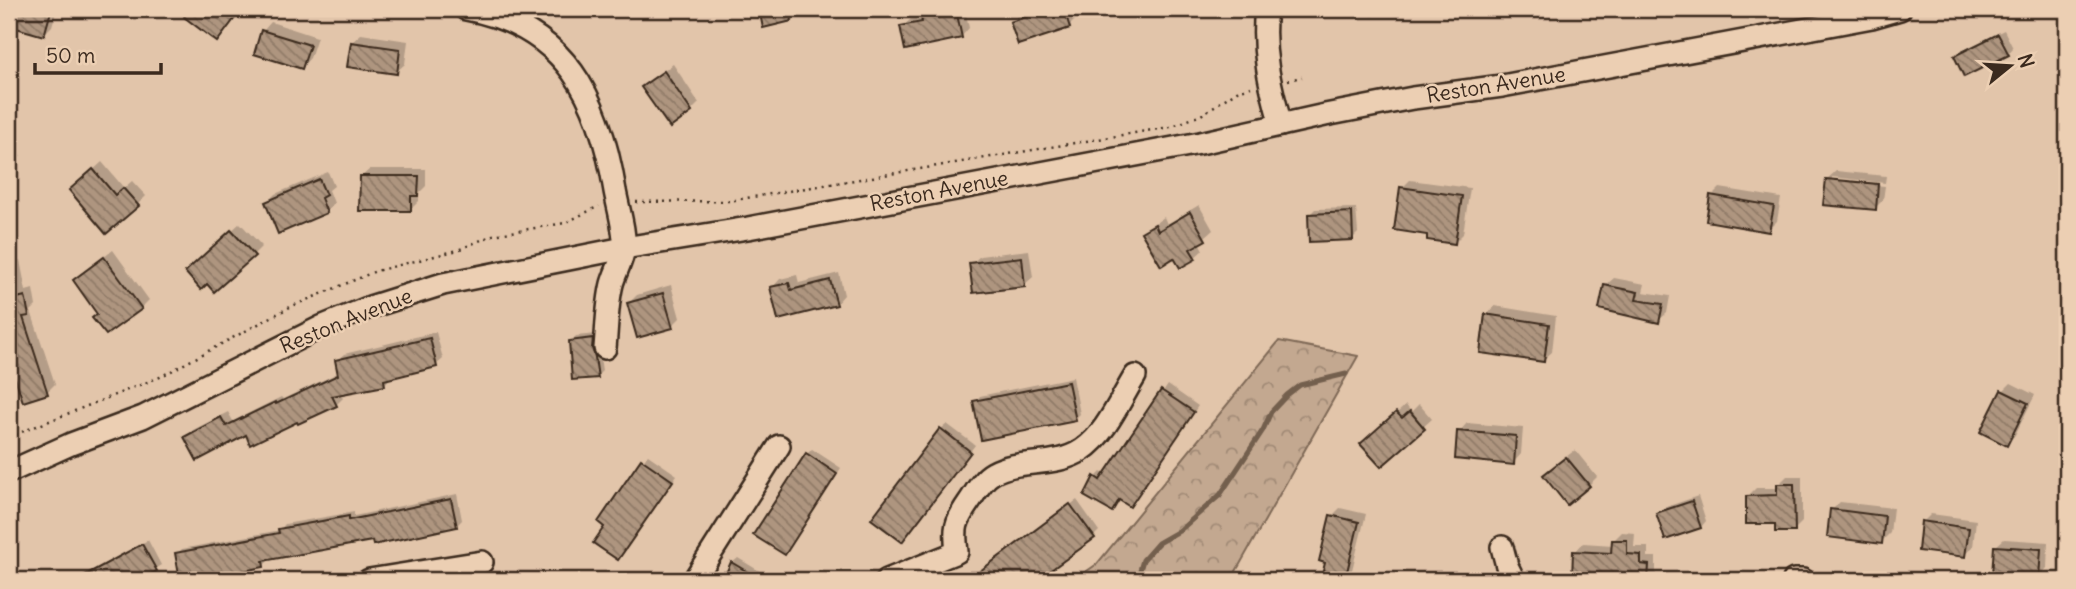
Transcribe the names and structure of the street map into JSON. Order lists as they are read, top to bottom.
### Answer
{
  "streets": {
    "street": ["Reston Avenue"]
  },
  "scale_bar": "50 m",
  "north": "right"
}
